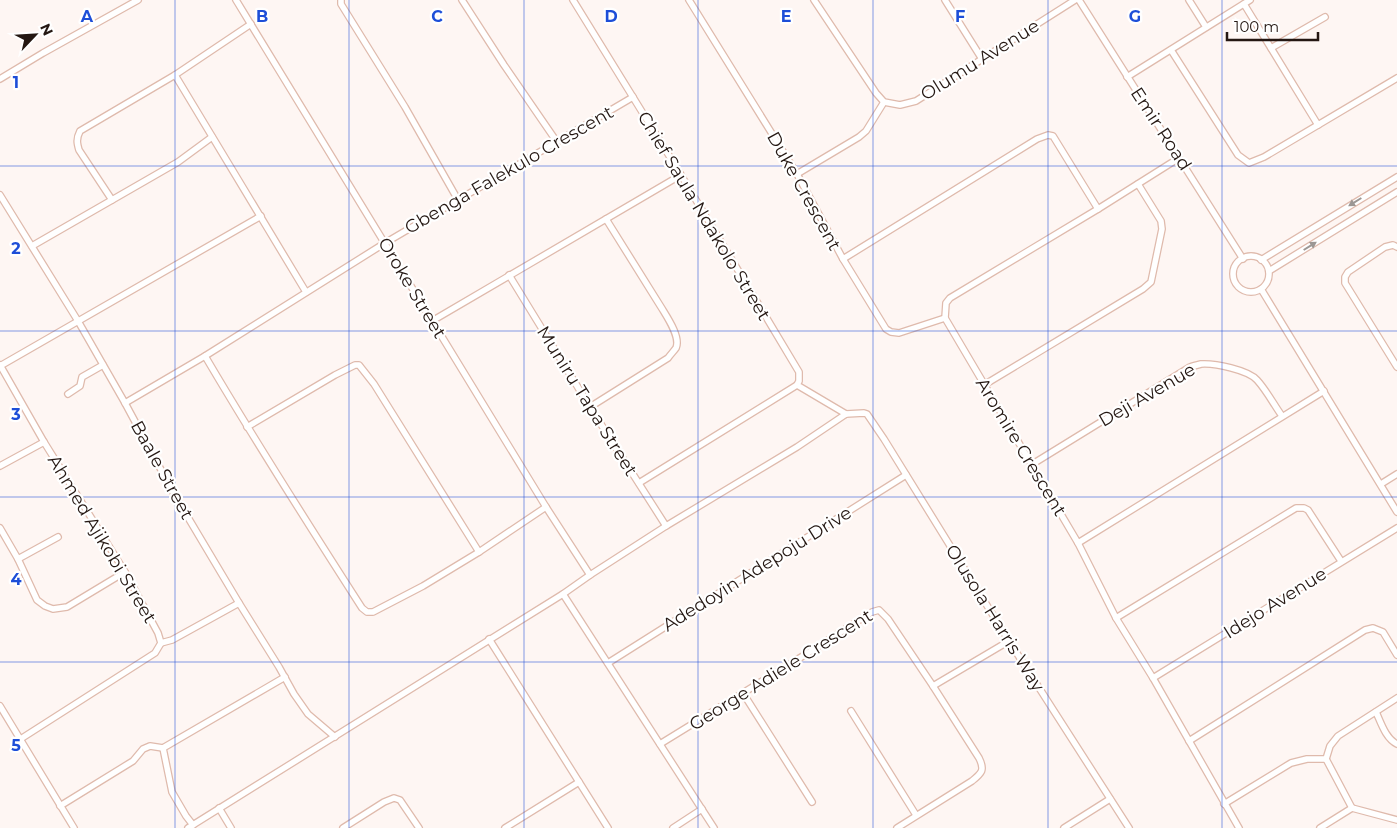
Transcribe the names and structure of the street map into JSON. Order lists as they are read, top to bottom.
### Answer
{
  "streets": {
    "street": [
      "Olumu Avenue",
      "Emir Road",
      "Gbenga Falekulo Crescent",
      "Duke Crescent",
      "Chief Saula Ndakolo Street",
      "Oroke Street",
      "Deji Avenue",
      "Muniru Tapa Street",
      "Aromire Crescent",
      "Baale Street",
      "Ahmed Ajikobi Street",
      "Adedoyin Adepoju Drive",
      "Idejo Avenue",
      "Olusola Harris Way",
      "George Adiele Crescent"
    ]
  },
  "crossings": [
    ["Olumu Avenue", "Emir Road"],
    ["Gbenga Falekulo Crescent", "Chief Saula Ndakolo Street"],
    ["Gbenga Falekulo Crescent", "Oroke Street"],
    ["Gbenga Falekulo Crescent", "Baale Street"],
    ["Duke Crescent", "Aromire Crescent"],
    ["Deji Avenue", "Aromire Crescent"],
    ["Aromire Crescent", "Idejo Avenue"],
    ["Adedoyin Adepoju Drive", "Olusola Harris Way"]
  ],
  "scale_bar": "100 m",
  "north": "top right",
  "grid": {
    "columns": [
      "A",
      "B",
      "C",
      "D",
      "E",
      "F",
      "G"
    ],
    "rows": [
      "1",
      "2",
      "3",
      "4",
      "5"
    ]
  }
}
